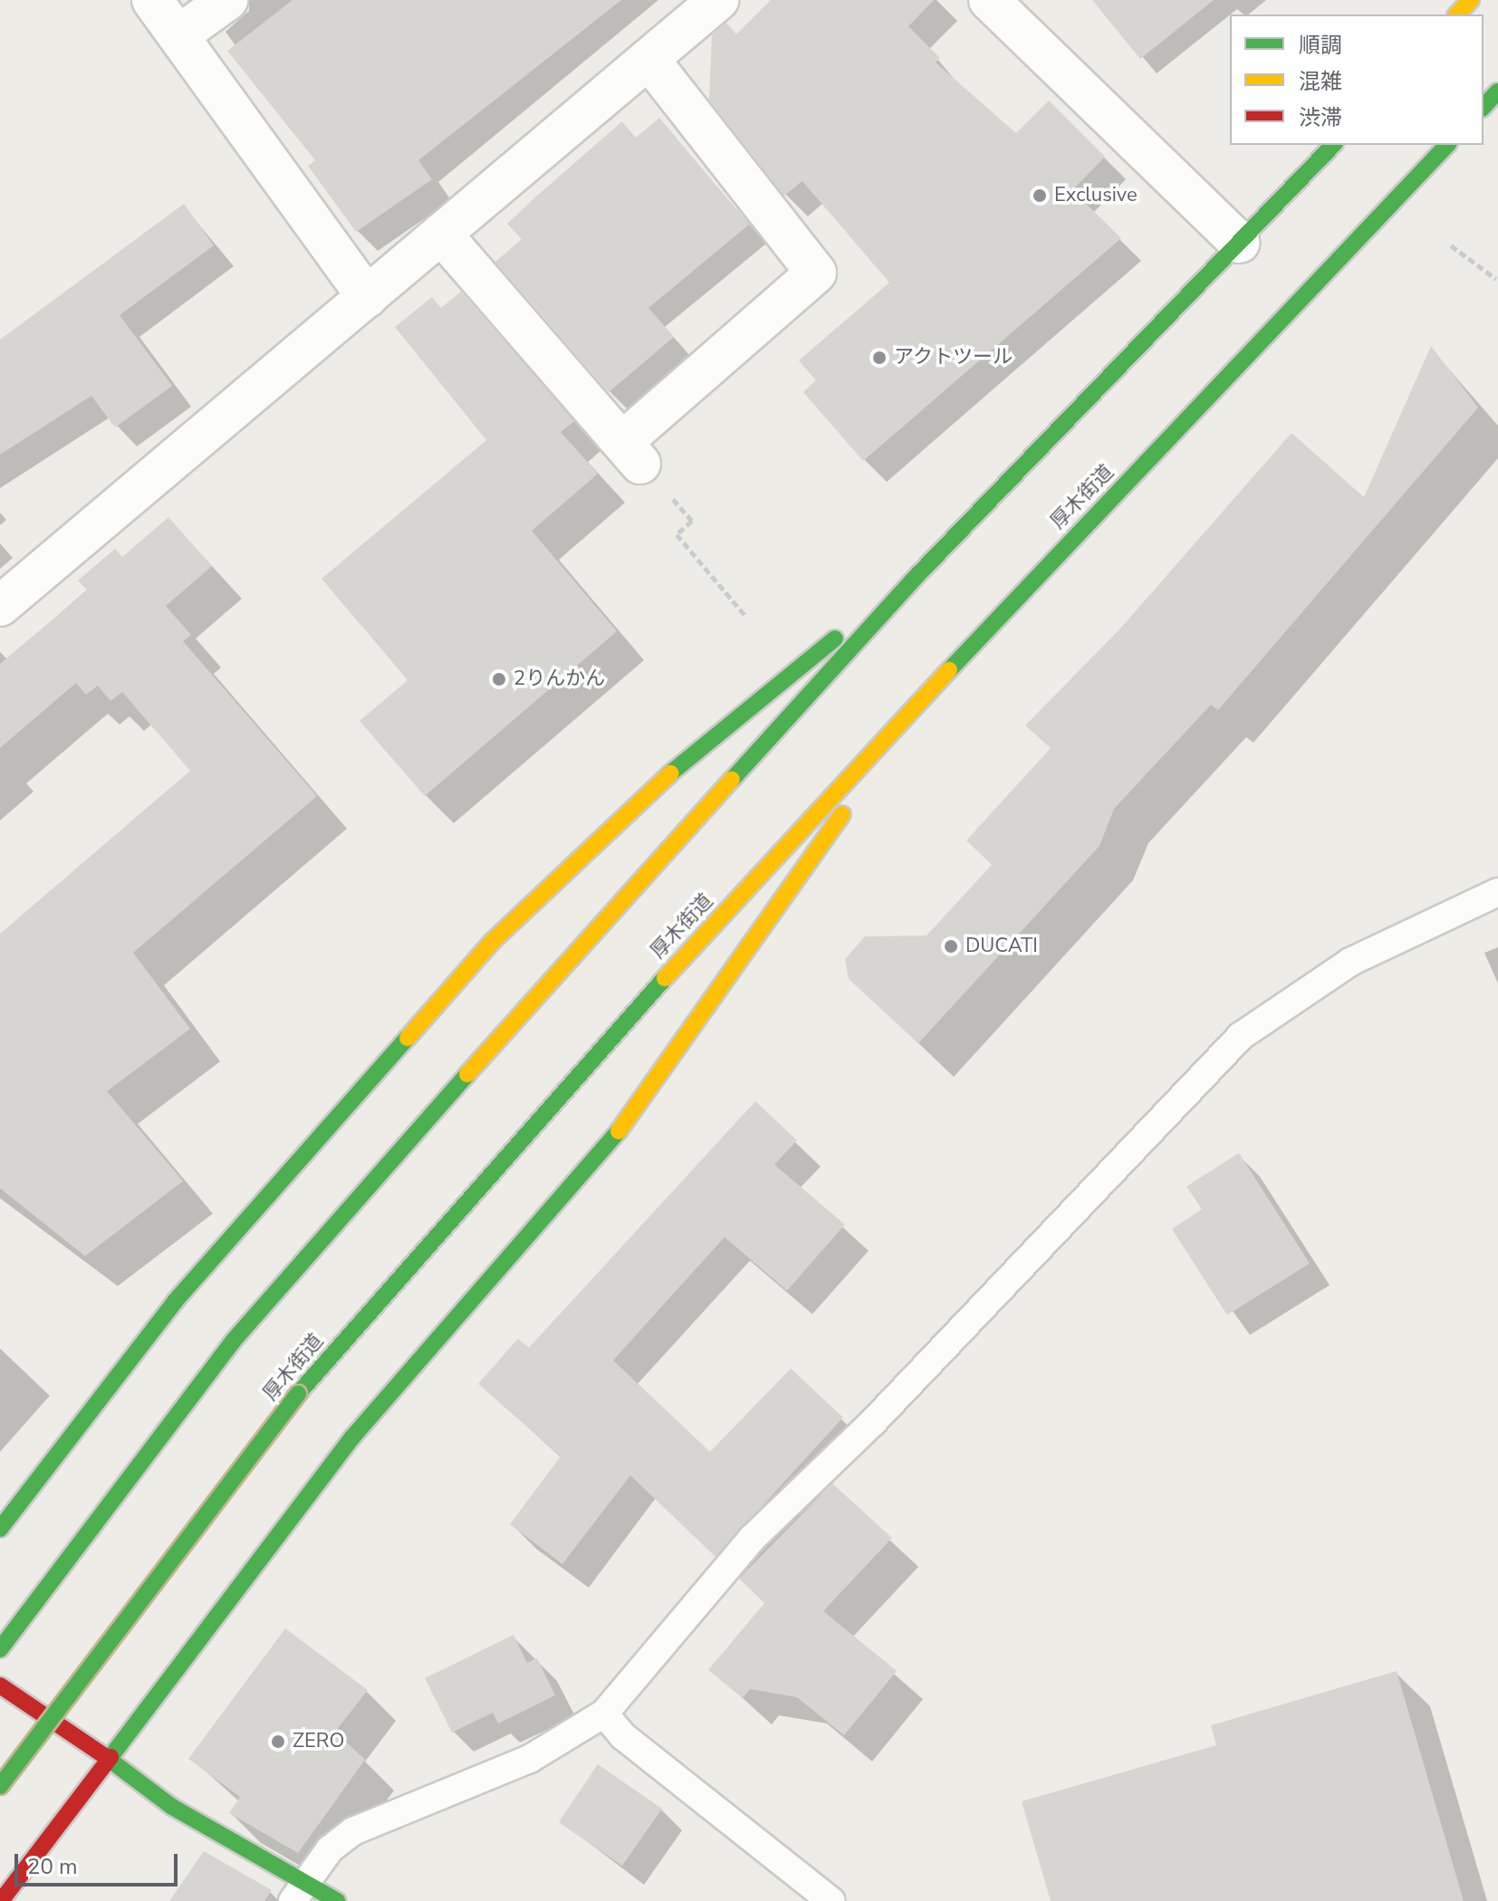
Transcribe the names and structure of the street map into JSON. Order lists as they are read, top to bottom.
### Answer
{
  "streets": {
    "main road": ["厚木街道"]
  },
  "places": [
    "Exclusive",
    "アクトツール",
    "2りんかん",
    "DUCATI",
    "ZERO"
  ],
  "legend": ["順調", "混雑", "渋滞"],
  "scale_bar": "20 m"
}
